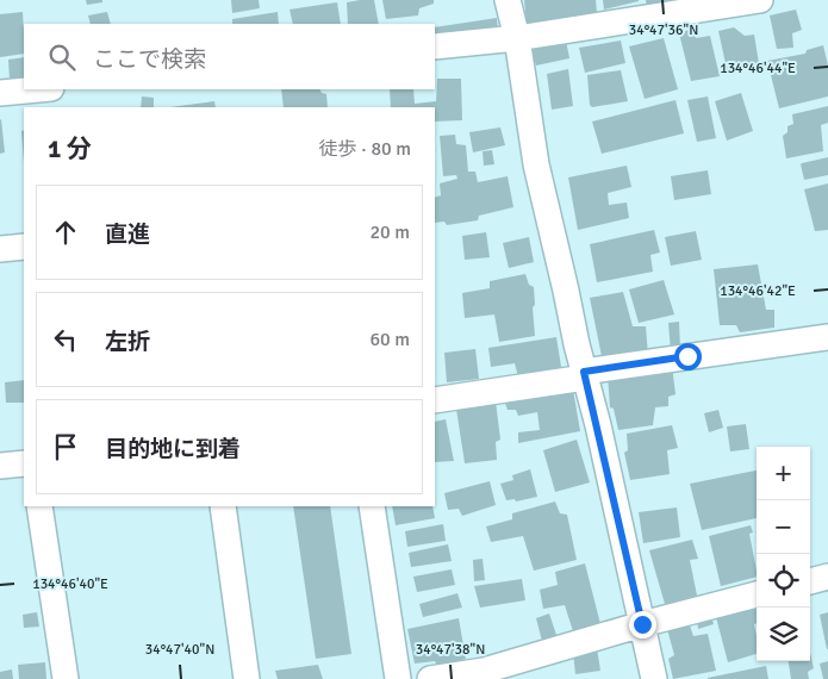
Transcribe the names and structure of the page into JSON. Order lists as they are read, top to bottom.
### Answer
{
  "page": {
    "search": "ここで検索",
    "heading": ["1 分", "徒歩 · 80 m"],
    "list": [
      ["直進", "20 m"],
      ["左折", "60 m"],
      "目的地に到着"
    ],
    "map_buttons": ["+", "−"]
  },
  "coordinates": [
    "34°47'36\"N",
    "134°46'44\"E",
    "134°46'42\"E",
    "134°46'40\"E",
    "34°47'40\"N",
    "34°47'38\"N"
  ]
}
